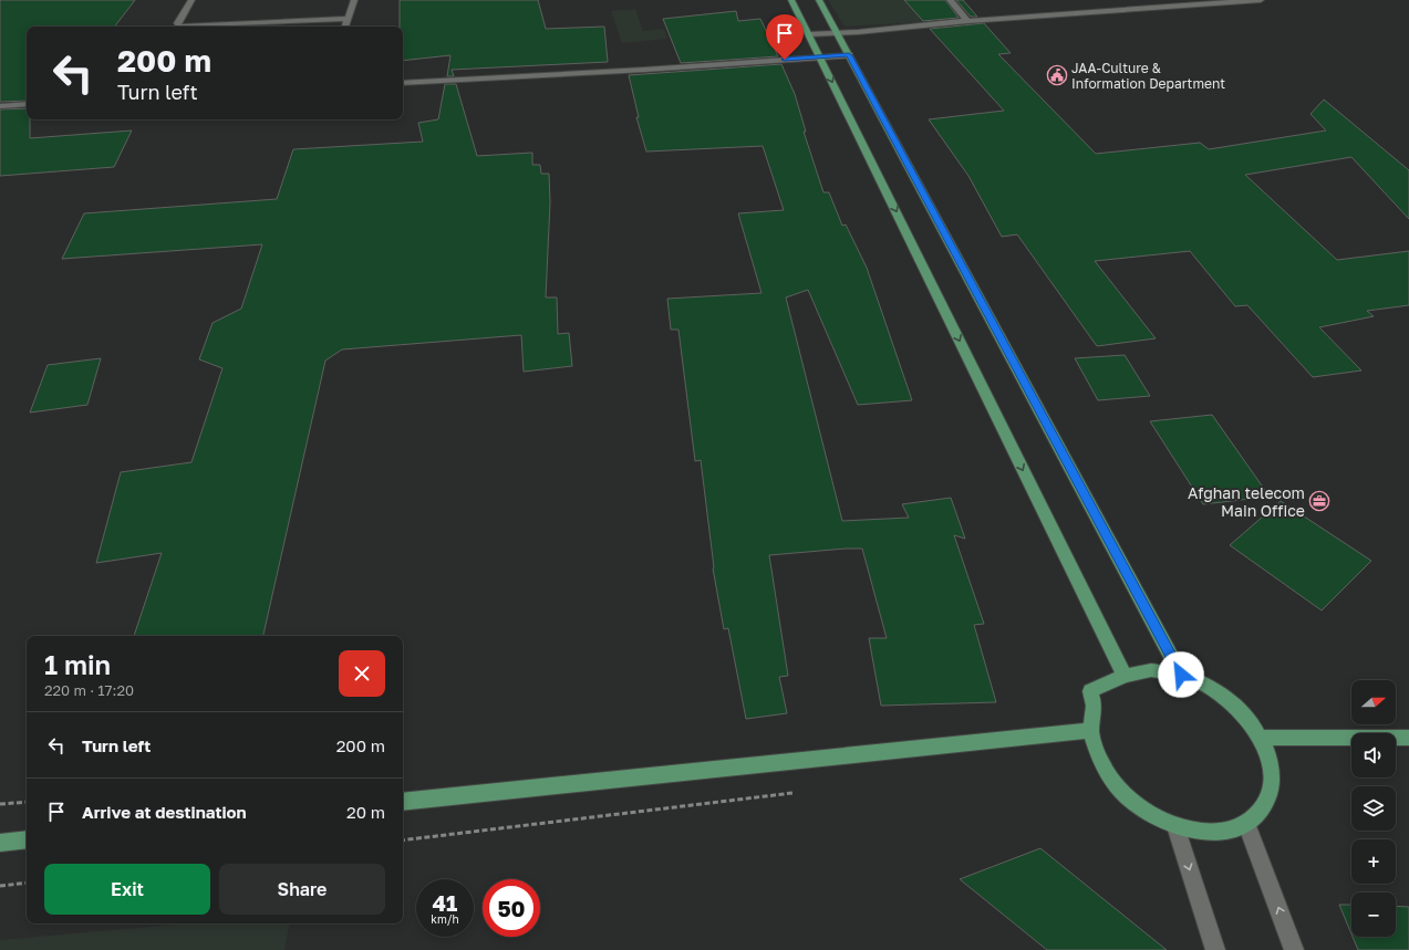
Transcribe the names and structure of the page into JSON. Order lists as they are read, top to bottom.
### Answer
{
  "places": {
    "public building": ["JAA-Culture & Information Department"],
    "office": ["Afghan telecom Main Office"]
  },
  "north": "right",
  "page": {
    "turn": ["200 m", "Turn left"],
    "heading": ["1 min", "220 m · 17:20"],
    "map_buttons": ["+", "−"],
    "list": [
      {
        "name": "Turn left",
        "value": "200 m"
      },
      {
        "name": "Arrive at destination",
        "value": "20 m"
      }
    ],
    "buttons": ["Exit", "Share"],
    "speed": "41 km/h",
    "limit": "50"
  }
}
